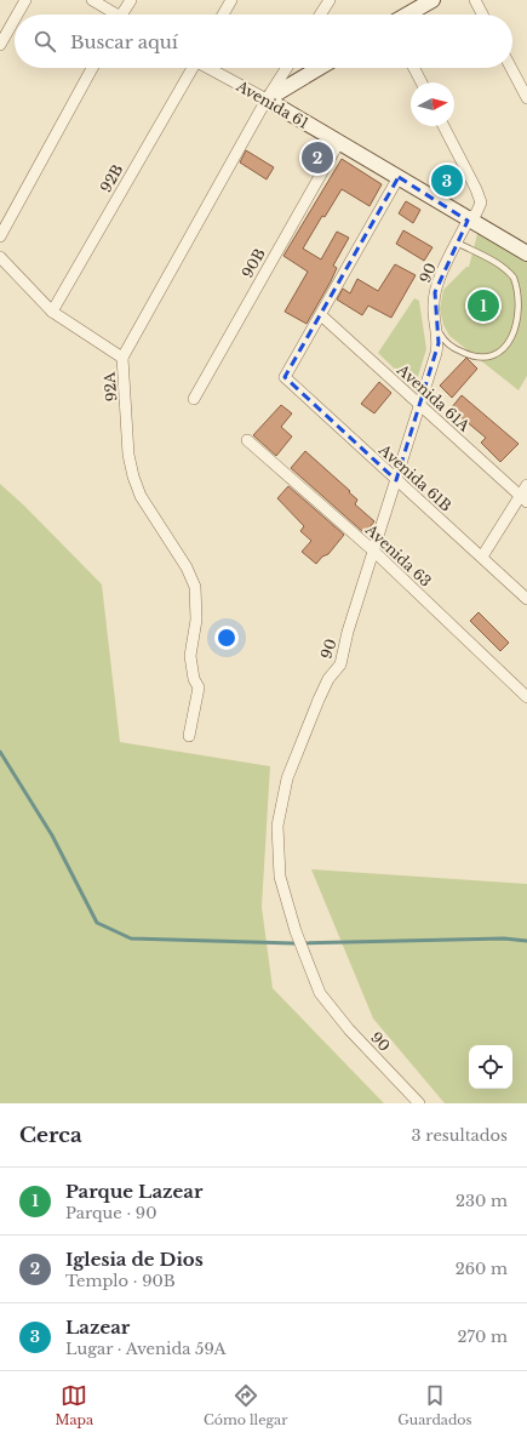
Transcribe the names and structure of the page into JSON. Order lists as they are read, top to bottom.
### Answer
{
  "streets": {
    "street": [
      "Avenida 61",
      "92B",
      "90B",
      "90",
      "92A",
      "Avenida 61A",
      "Avenida 61B",
      "Avenida 63"
    ]
  },
  "crossings": [
    ["Avenida 61", "90B"],
    ["Avenida 61", "90"],
    ["Avenida 61", "92A"],
    ["90", "Avenida 61A"],
    ["90", "Avenida 61B"],
    ["90", "Avenida 63"],
    ["Avenida 61A", "Avenida 61B"]
  ],
  "north": "right",
  "page": {
    "search": "Buscar aquí",
    "pins": ["2", "3", "1"],
    "heading": ["Cerca", "3 resultados"],
    "list": [
      {
        "mark": "1",
        "name": "Parque Lazear",
        "note": "Parque · 90",
        "value": "230 m"
      },
      {
        "mark": "2",
        "name": "Iglesia de Dios",
        "note": "Templo · 90B",
        "value": "260 m"
      },
      {
        "mark": "3",
        "name": "Lazear",
        "note": "Lugar · Avenida 59A",
        "value": "270 m"
      }
    ],
    "nav": ["Mapa", "Cómo llegar", "Guardados"]
  }
}
